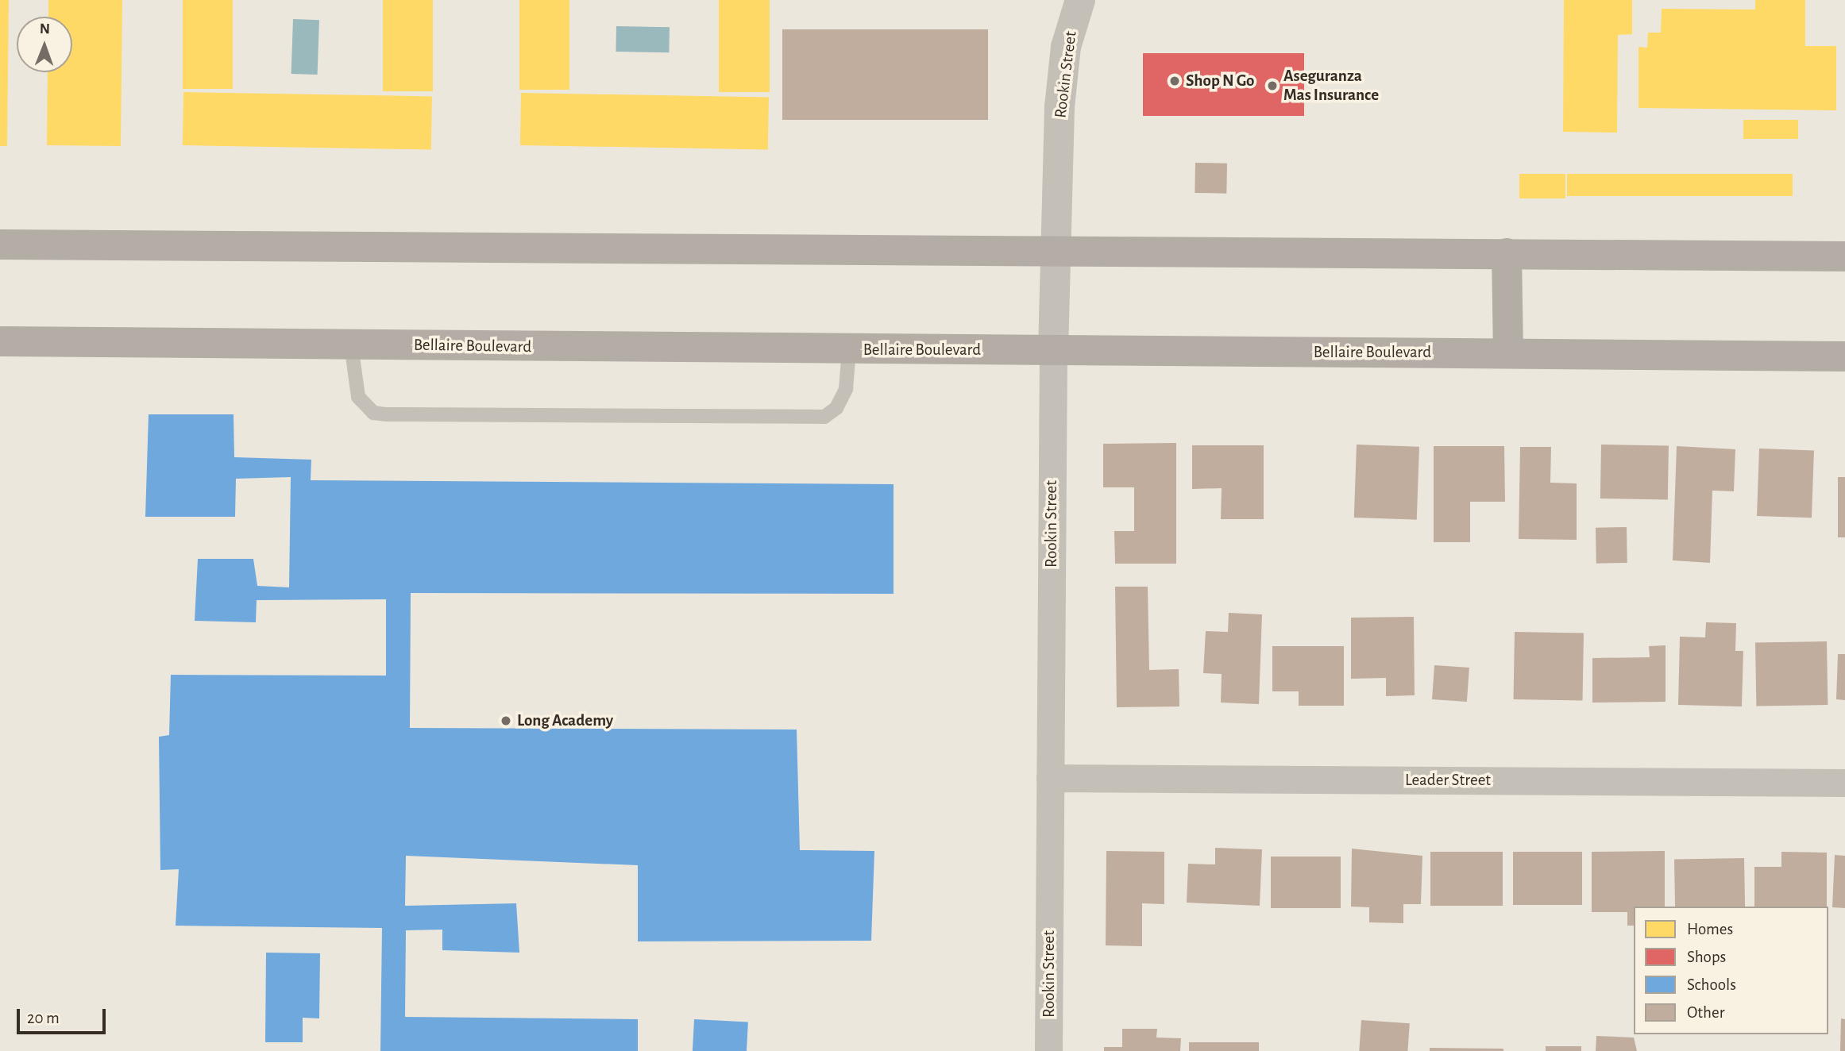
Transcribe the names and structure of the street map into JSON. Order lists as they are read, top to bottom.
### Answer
{
  "streets": {
    "main road": ["Bellaire Boulevard"],
    "street": ["Rookin Street", "Leader Street"]
  },
  "crossings": [
    ["Rookin Street", "Bellaire Boulevard"],
    ["Rookin Street", "Leader Street"]
  ],
  "places": ["Shop N Go", "Aseguranza Mas Insurance", "Long Academy"],
  "legend": [
    "Homes",
    "Shops",
    "Schools",
    "Other"
  ],
  "scale_bar": "20 m",
  "north": "top"
}
